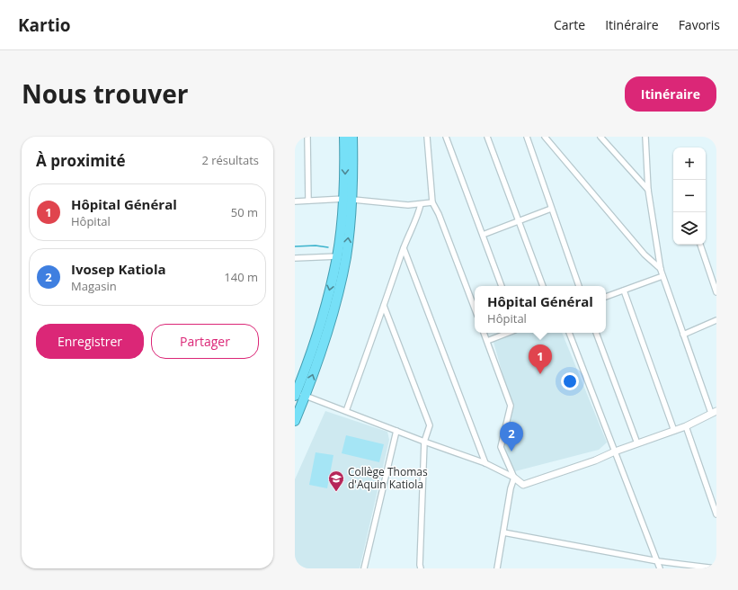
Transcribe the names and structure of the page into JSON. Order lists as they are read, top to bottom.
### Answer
{
  "places": {
    "school or university": ["Collège Thomas d'Aquin Katiola"]
  },
  "page": {
    "header": "Kartio",
    "nav": ["Carte", "Itinéraire", "Favoris"],
    "title": "Nous trouver",
    "buttons": [
      "Itinéraire",
      ["Enregistrer", "Partager"]
    ],
    "heading": ["À proximité", "2 résultats"],
    "map_buttons": ["+", "−"],
    "list": [
      {
        "mark": "1",
        "name": "Hôpital Général",
        "note": "Hôpital",
        "value": "50 m"
      },
      {
        "mark": "2",
        "name": "Ivosep Katiola",
        "note": "Magasin",
        "value": "140 m"
      }
    ],
    "popup": ["Hôpital Général", "Hôpital"],
    "pins": ["1", "2"]
  }
}
